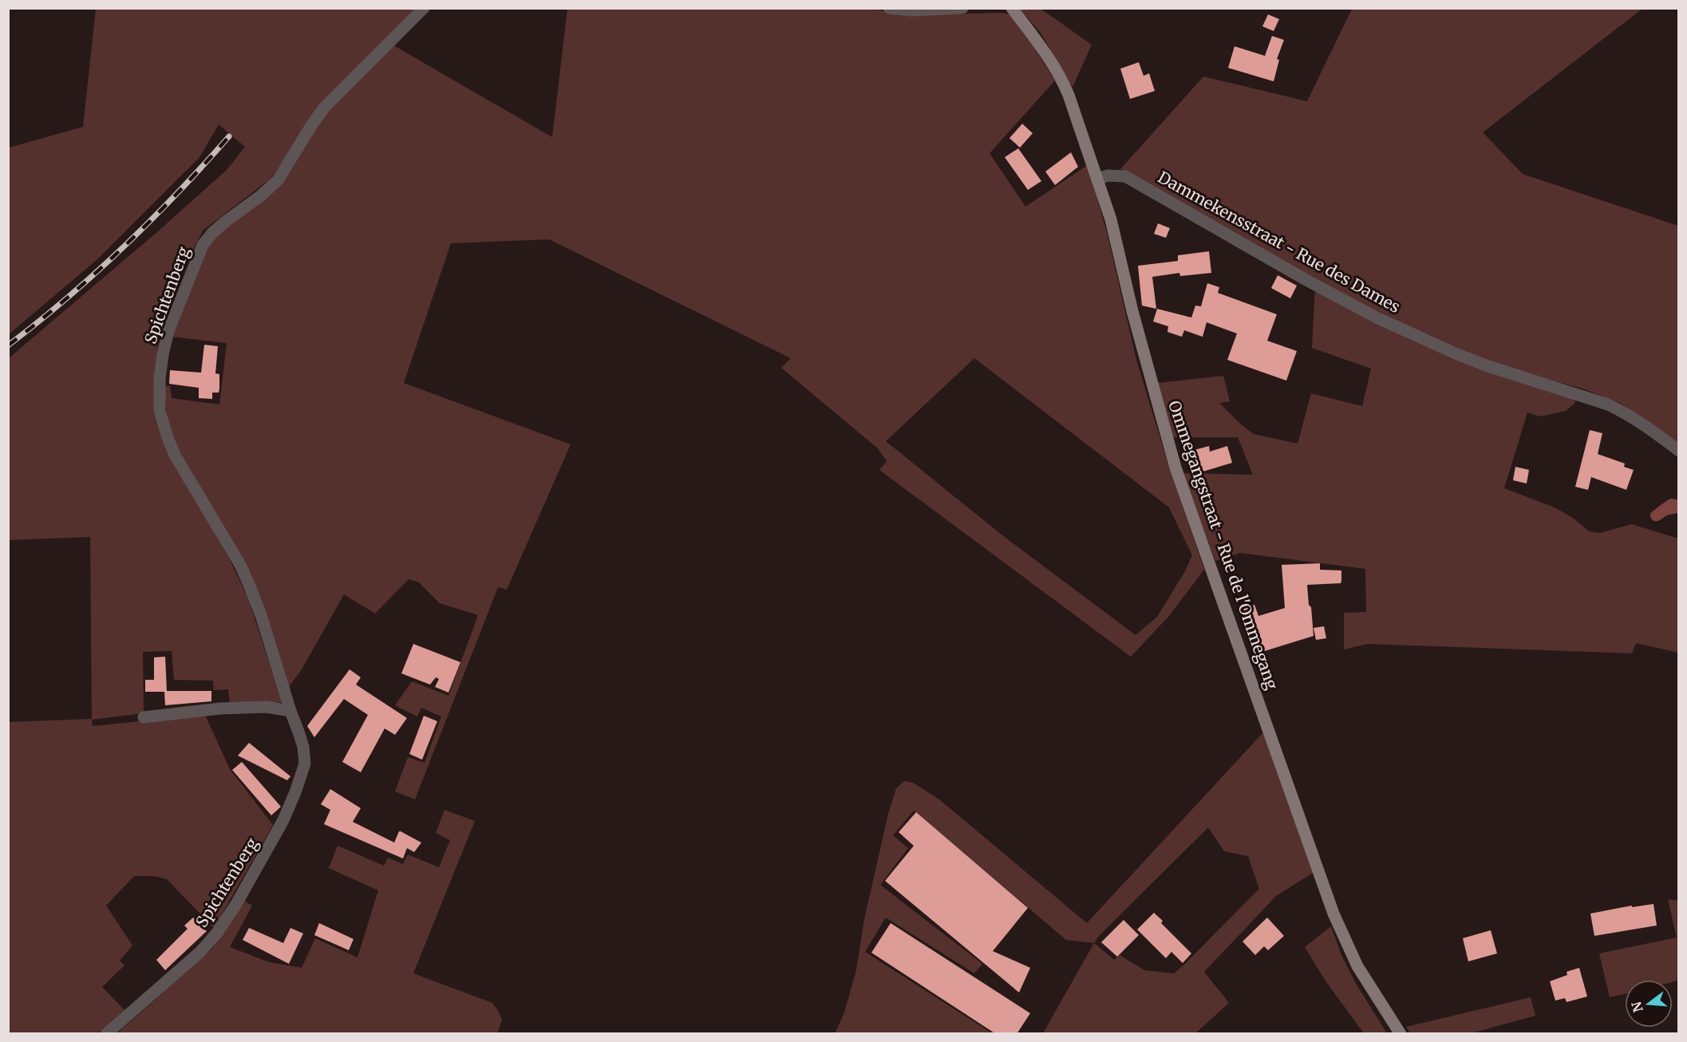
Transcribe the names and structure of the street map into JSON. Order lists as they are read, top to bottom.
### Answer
{
  "streets": {
    "main road": ["Ommegangstraat - Rue de l'Ommegang"],
    "street": ["Dammekensstraat - Rue des Dames", "Spichtenberg"]
  },
  "crossings": [
    ["Dammekensstraat - Rue des Dames", "Ommegangstraat - Rue de l'Ommegang"]
  ],
  "north": "left"
}
